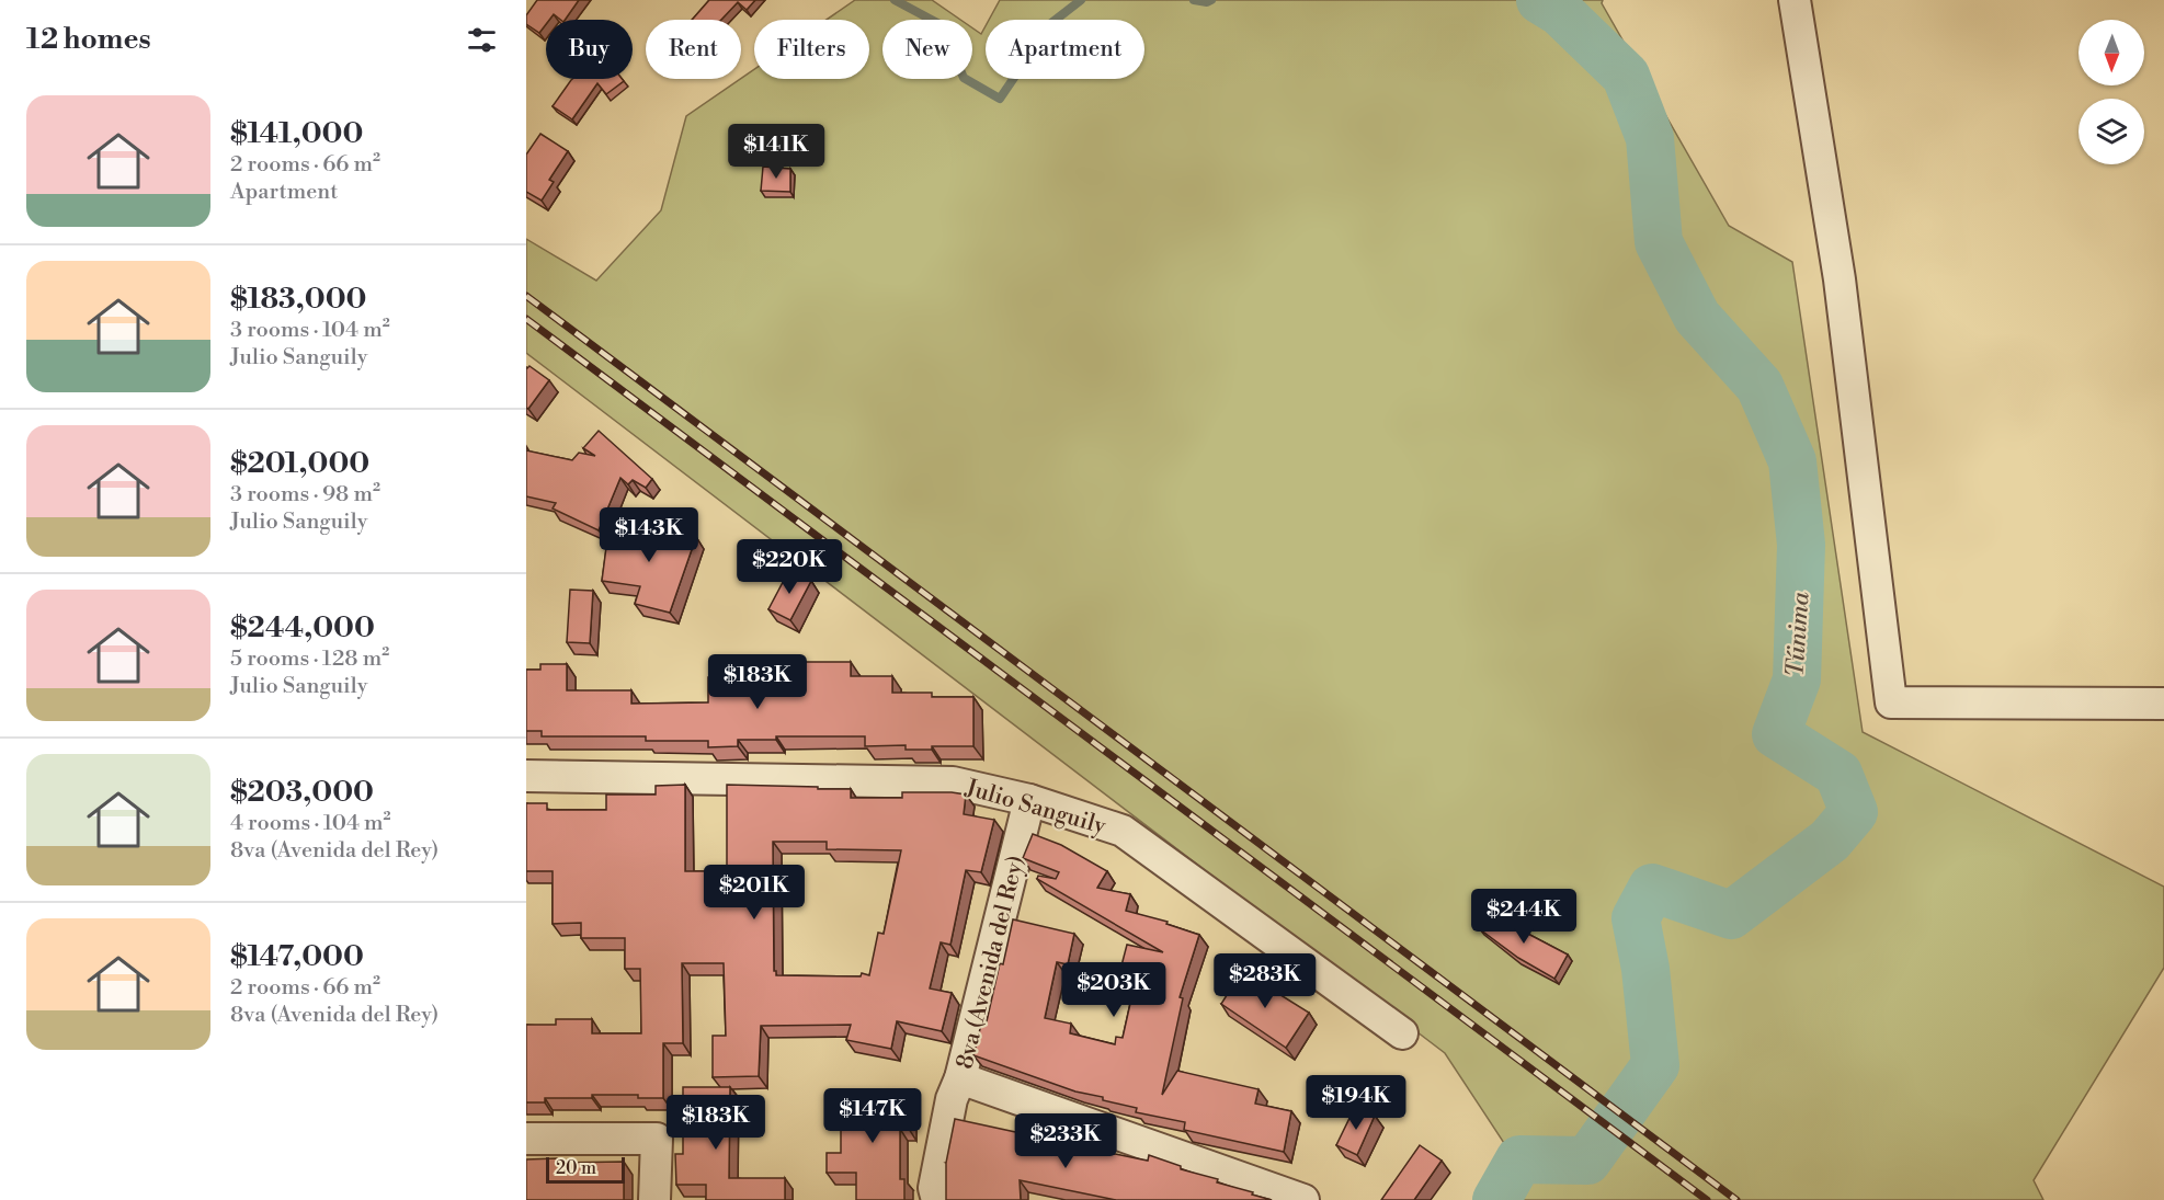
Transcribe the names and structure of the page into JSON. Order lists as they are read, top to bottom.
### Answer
{
  "streets": {
    "street": ["Julio Sanguily", "8va (Avenida del Rey)"]
  },
  "crossings": [
    ["Julio Sanguily", "8va (Avenida del Rey)"]
  ],
  "water": ["Tíinima"],
  "scale_bar": "20 m",
  "north": "bottom",
  "page": {
    "heading": "12 homes",
    "chip": [
      "Buy",
      "Rent",
      "Filters",
      "New",
      "Apartment"
    ],
    "list": [
      {
        "name": "$141,000",
        "note": "2 rooms · 66 m² · Apartment"
      },
      {
        "name": "$183,000",
        "note": "3 rooms · 104 m² · Julio Sanguily"
      },
      {
        "name": "$201,000",
        "note": "3 rooms · 98 m² · Julio Sanguily"
      },
      {
        "name": "$244,000",
        "note": "5 rooms · 128 m² · Julio Sanguily"
      },
      {
        "name": "$203,000",
        "note": "4 rooms · 104 m² · 8va (Avenida del Rey)"
      },
      {
        "name": "$147,000",
        "note": "2 rooms · 66 m² · 8va (Avenida del Rey)"
      }
    ],
    "price": [
      "$141K",
      "$143K",
      "$220K",
      "$183K",
      "$201K",
      "$244K",
      "$283K",
      "$203K",
      "$194K",
      "$147K",
      "$183K",
      "$233K"
    ],
    "scale": "20 m"
  }
}
